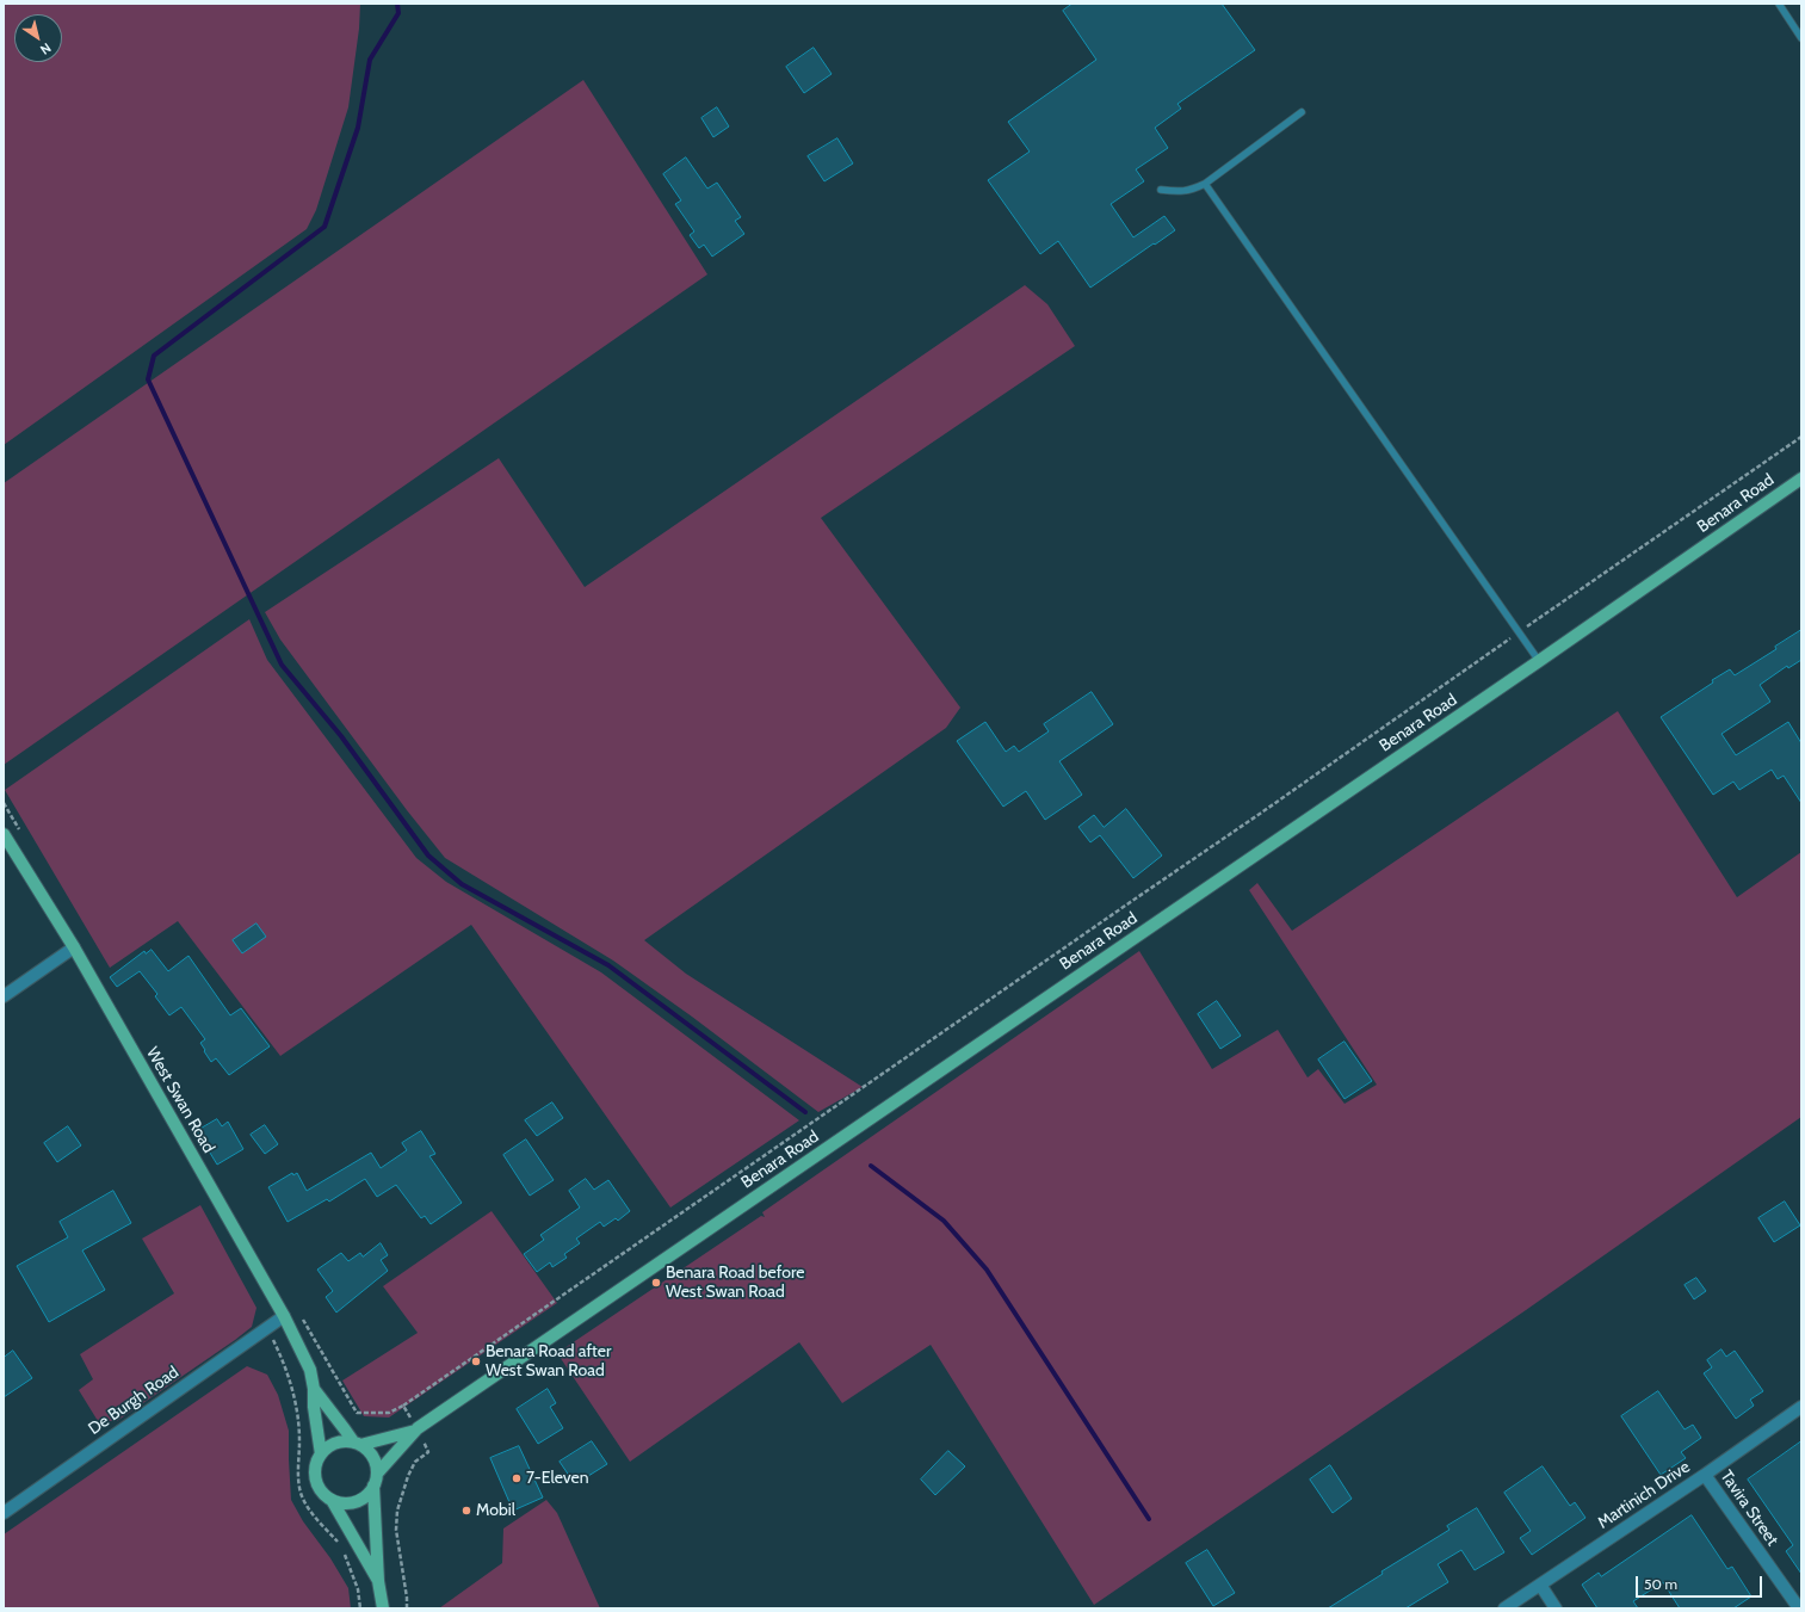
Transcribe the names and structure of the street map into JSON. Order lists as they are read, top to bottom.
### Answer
{
  "streets": {
    "main road": ["Benara Road", "West Swan Road"],
    "street": ["De Burgh Road", "Martinich Drive", "Tavira Street"]
  },
  "crossings": [
    ["Benara Road", "West Swan Road"],
    ["West Swan Road", "De Burgh Road"],
    ["Martinich Drive", "Tavira Street"]
  ],
  "places": [
    "Benara Road before West Swan Road",
    "Benara Road after West Swan Road",
    "7-Eleven",
    "Mobil"
  ],
  "scale_bar": "50 m",
  "north": "bottom right"
}
